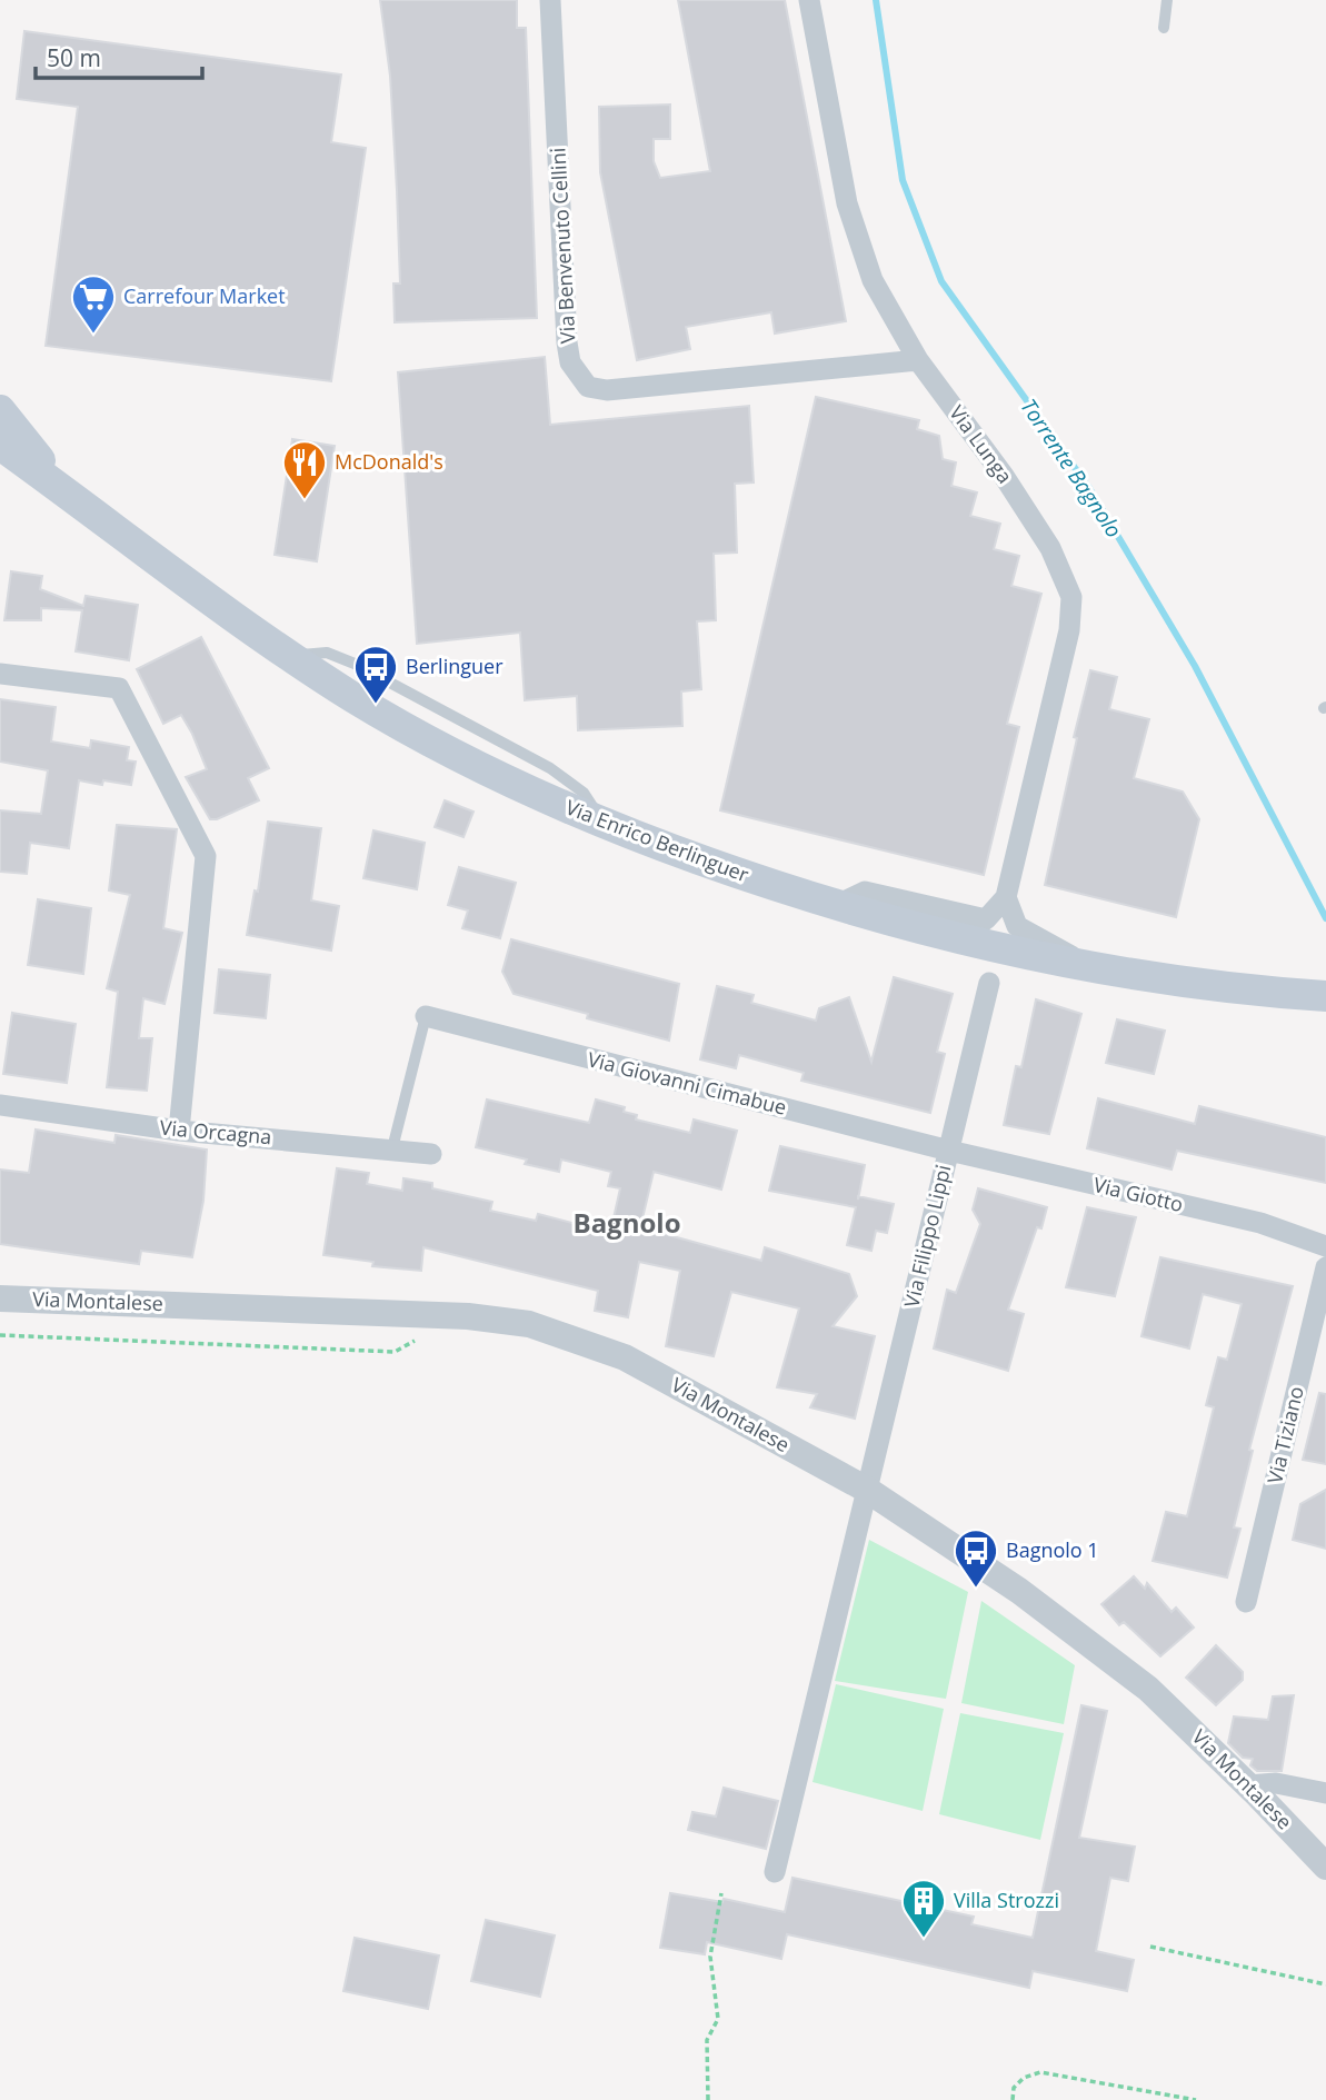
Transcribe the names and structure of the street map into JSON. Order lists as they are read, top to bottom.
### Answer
{
  "streets": {
    "main road": ["Via Enrico Berlinguer"],
    "street": [
      "Via Benvenuto Cellini",
      "Via Lunga",
      "Via Giovanni Cimabue",
      "Via Orcagna",
      "Via Giotto",
      "Via Filippo Lippi",
      "Via Montalese",
      "Via Tiziano"
    ]
  },
  "crossings": [
    ["Via Benvenuto Cellini", "Via Lunga"],
    ["Via Giovanni Cimabue", "Via Giotto"],
    ["Via Giovanni Cimabue", "Via Filippo Lippi"],
    ["Via Giotto", "Via Filippo Lippi"],
    ["Via Filippo Lippi", "Via Montalese"]
  ],
  "districts": ["Bagnolo"],
  "water": ["Torrente Bagnolo"],
  "places": {
    "supermarket": ["Carrefour Market"],
    "restaurant": ["McDonald's"],
    "bus stop": ["Berlinguer", "Bagnolo 1"],
    "building": ["Villa Strozzi"]
  },
  "scale_bar": "50 m"
}
